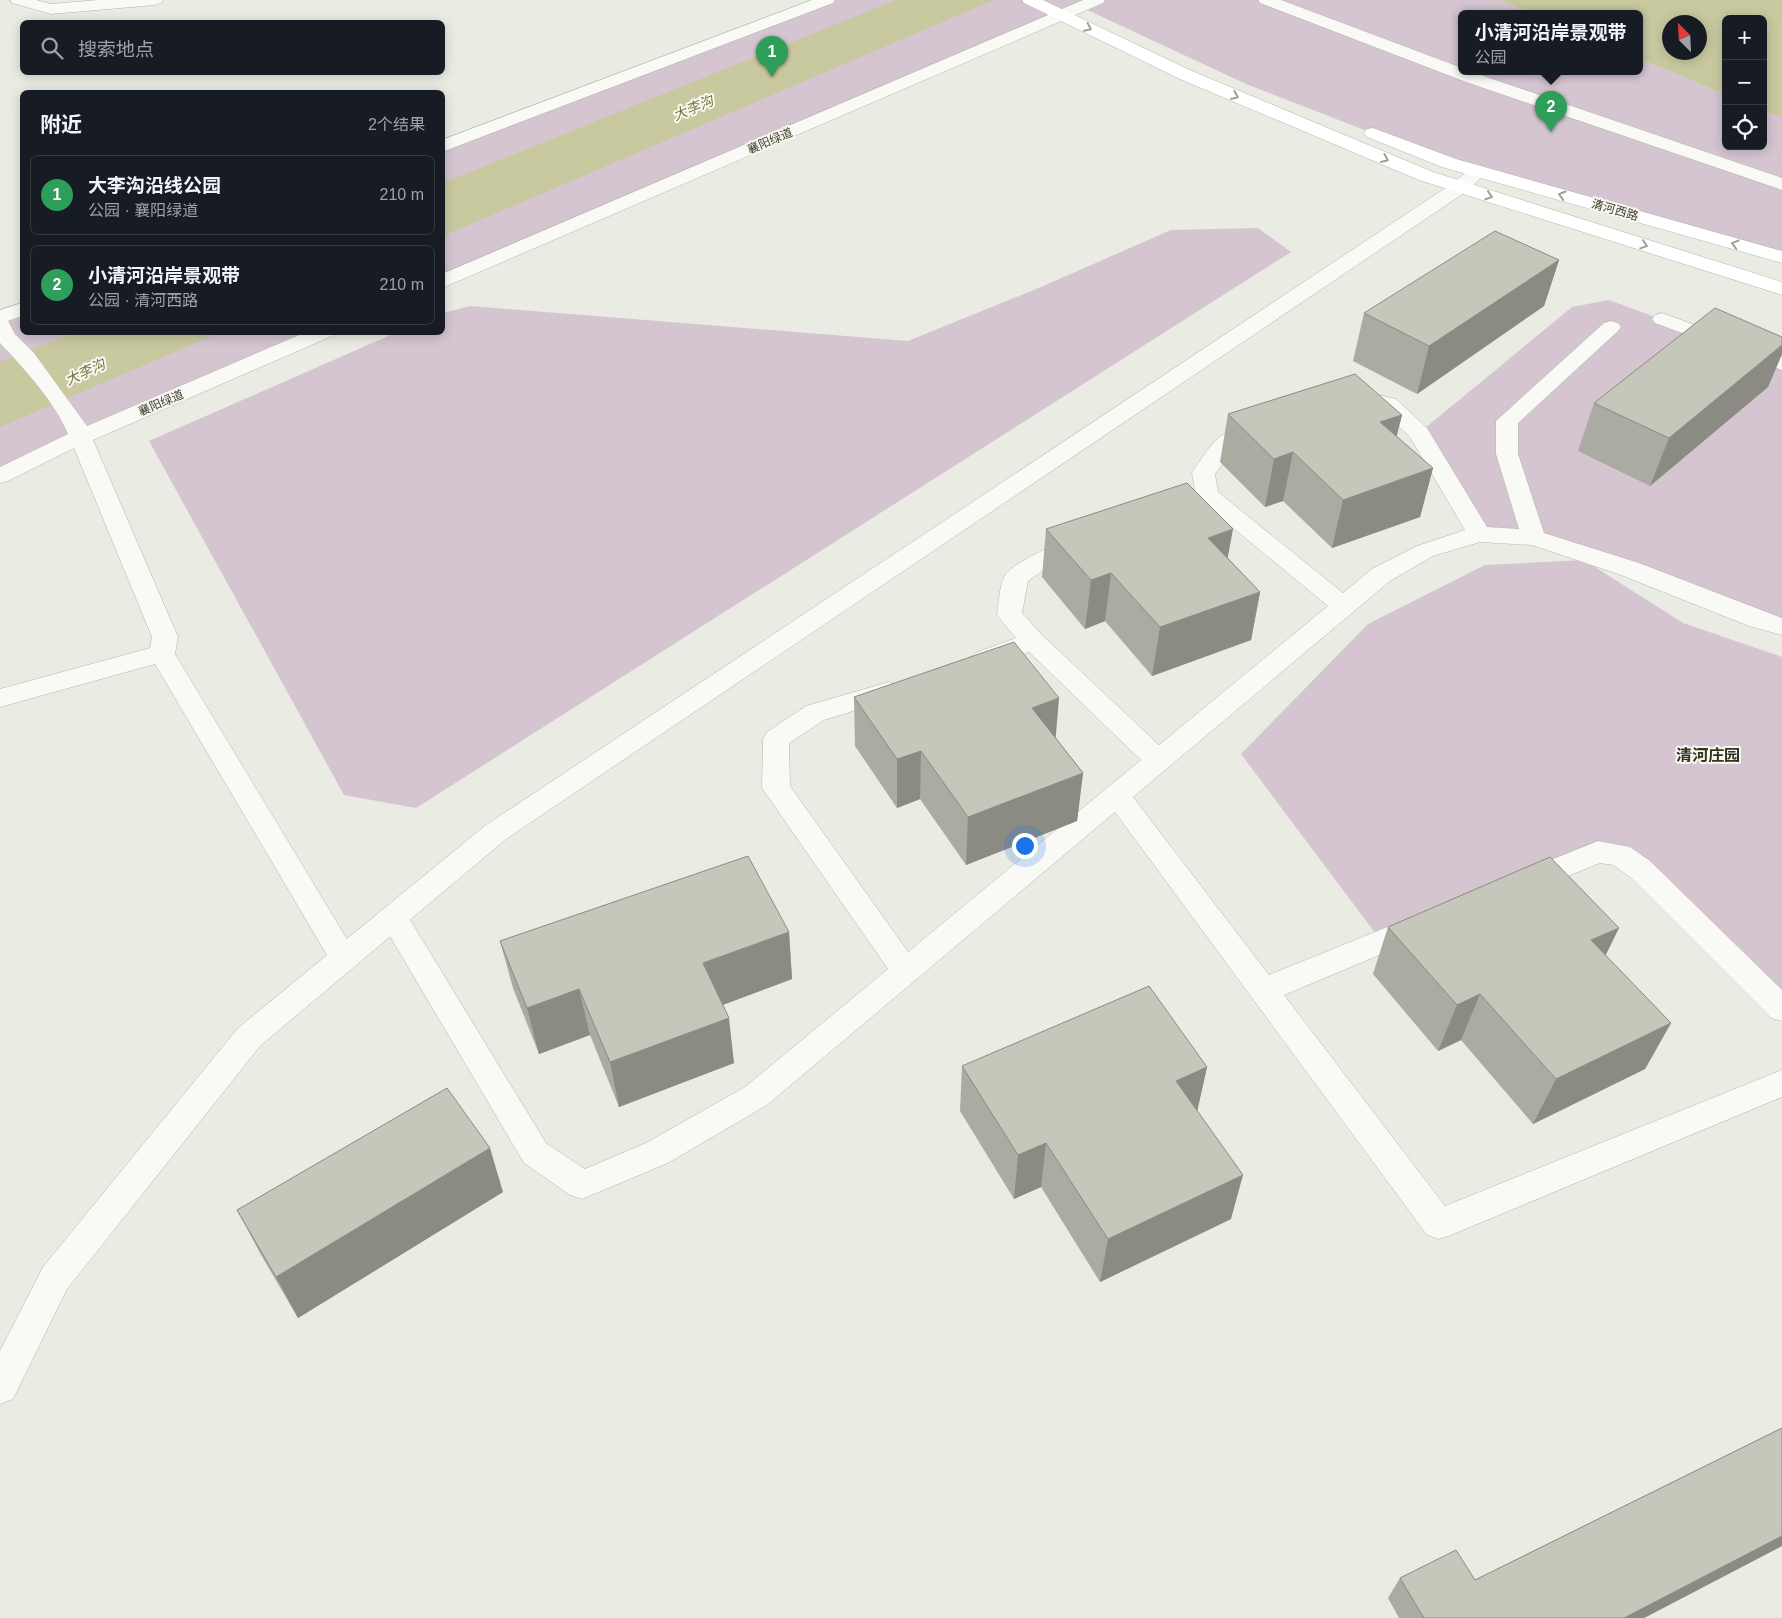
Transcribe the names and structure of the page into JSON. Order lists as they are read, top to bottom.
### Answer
{
  "streets": {
    "main road": ["清河西路"],
    "street": ["襄阳绿道"]
  },
  "districts": ["清河庄园"],
  "water": ["大李沟"],
  "north": "top left",
  "page": {
    "popup": ["小清河沿岸景观带", "公园"],
    "map_buttons": ["+", "−"],
    "search": "搜索地点",
    "pins": ["1", "2"],
    "heading": ["附近", "2个结果"],
    "list": [
      {
        "mark": "1",
        "name": "大李沟沿线公园",
        "note": "公园 · 襄阳绿道",
        "value": "210 m"
      },
      {
        "mark": "2",
        "name": "小清河沿岸景观带",
        "note": "公园 · 清河西路",
        "value": "210 m"
      }
    ]
  }
}
